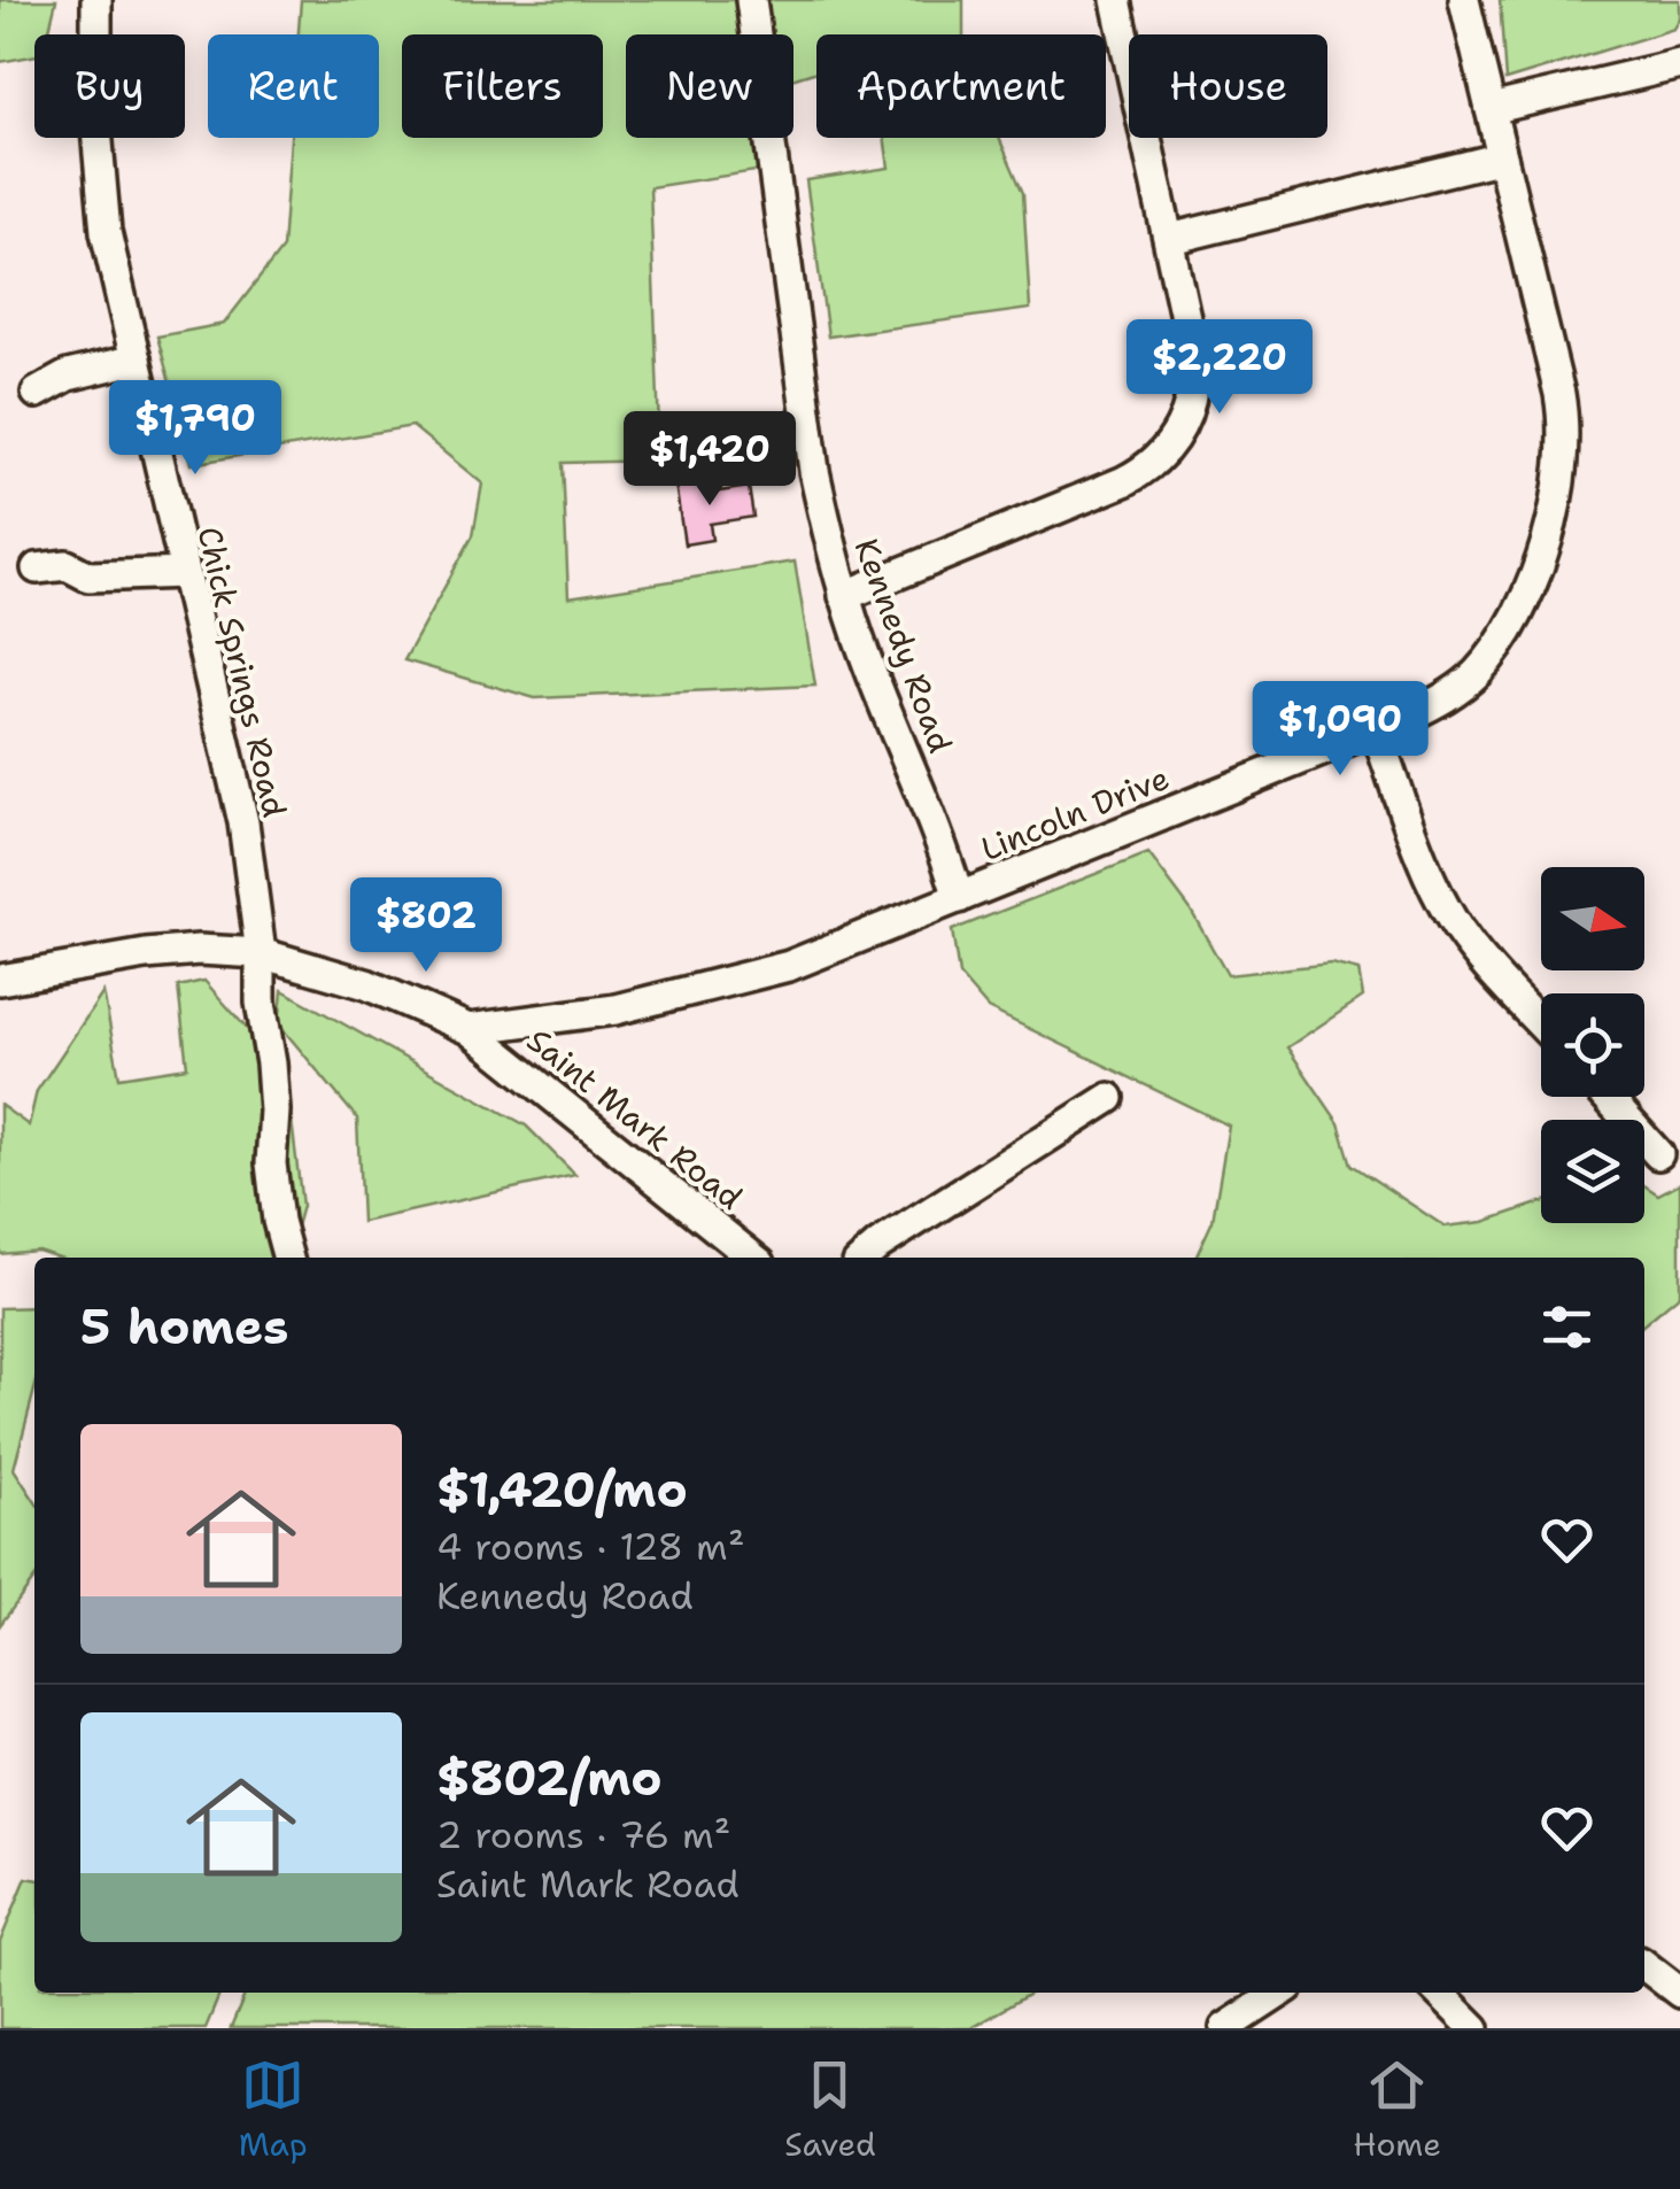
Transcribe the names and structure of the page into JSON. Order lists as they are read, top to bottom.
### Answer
{
  "streets": {
    "street": [
      "Kennedy Road",
      "Chick Springs Road",
      "Lincoln Drive",
      "Saint Mark Road"
    ]
  },
  "crossings": [
    ["Kennedy Road", "Lincoln Drive"],
    ["Chick Springs Road", "Saint Mark Road"],
    ["Lincoln Drive", "Saint Mark Road"]
  ],
  "north": "right",
  "page": {
    "chip": [
      "Buy",
      "Rent",
      "Filters",
      "New",
      "Apartment",
      "House"
    ],
    "price": [
      "$2,220",
      "$1,790",
      "$1,420",
      "$1,090",
      "$802"
    ],
    "heading": "5 homes",
    "list": [
      {
        "name": "$1,420/mo",
        "note": "4 rooms · 128 m² · Kennedy Road"
      },
      {
        "name": "$802/mo",
        "note": "2 rooms · 76 m² · Saint Mark Road"
      }
    ],
    "tabs": ["Map", "Saved", "Home"]
  }
}
